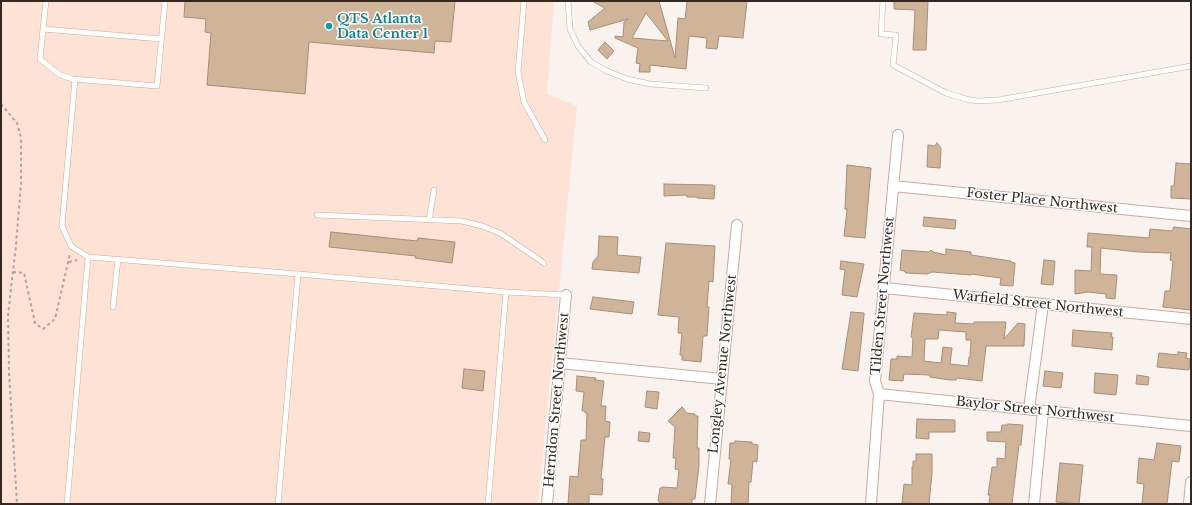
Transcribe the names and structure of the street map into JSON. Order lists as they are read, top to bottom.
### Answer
{
  "streets": {
    "street": [
      "Foster Place Northwest",
      "Tilden Street Northwest",
      "Warfield Street Northwest",
      "Longley Avenue Northwest",
      "Herndon Street Northwest",
      "Baylor Street Northwest"
    ]
  },
  "crossings": [
    ["Foster Place Northwest", "Tilden Street Northwest"],
    ["Tilden Street Northwest", "Warfield Street Northwest"],
    ["Tilden Street Northwest", "Baylor Street Northwest"]
  ],
  "places": ["QTS Atlanta Data Center 1"]
}
